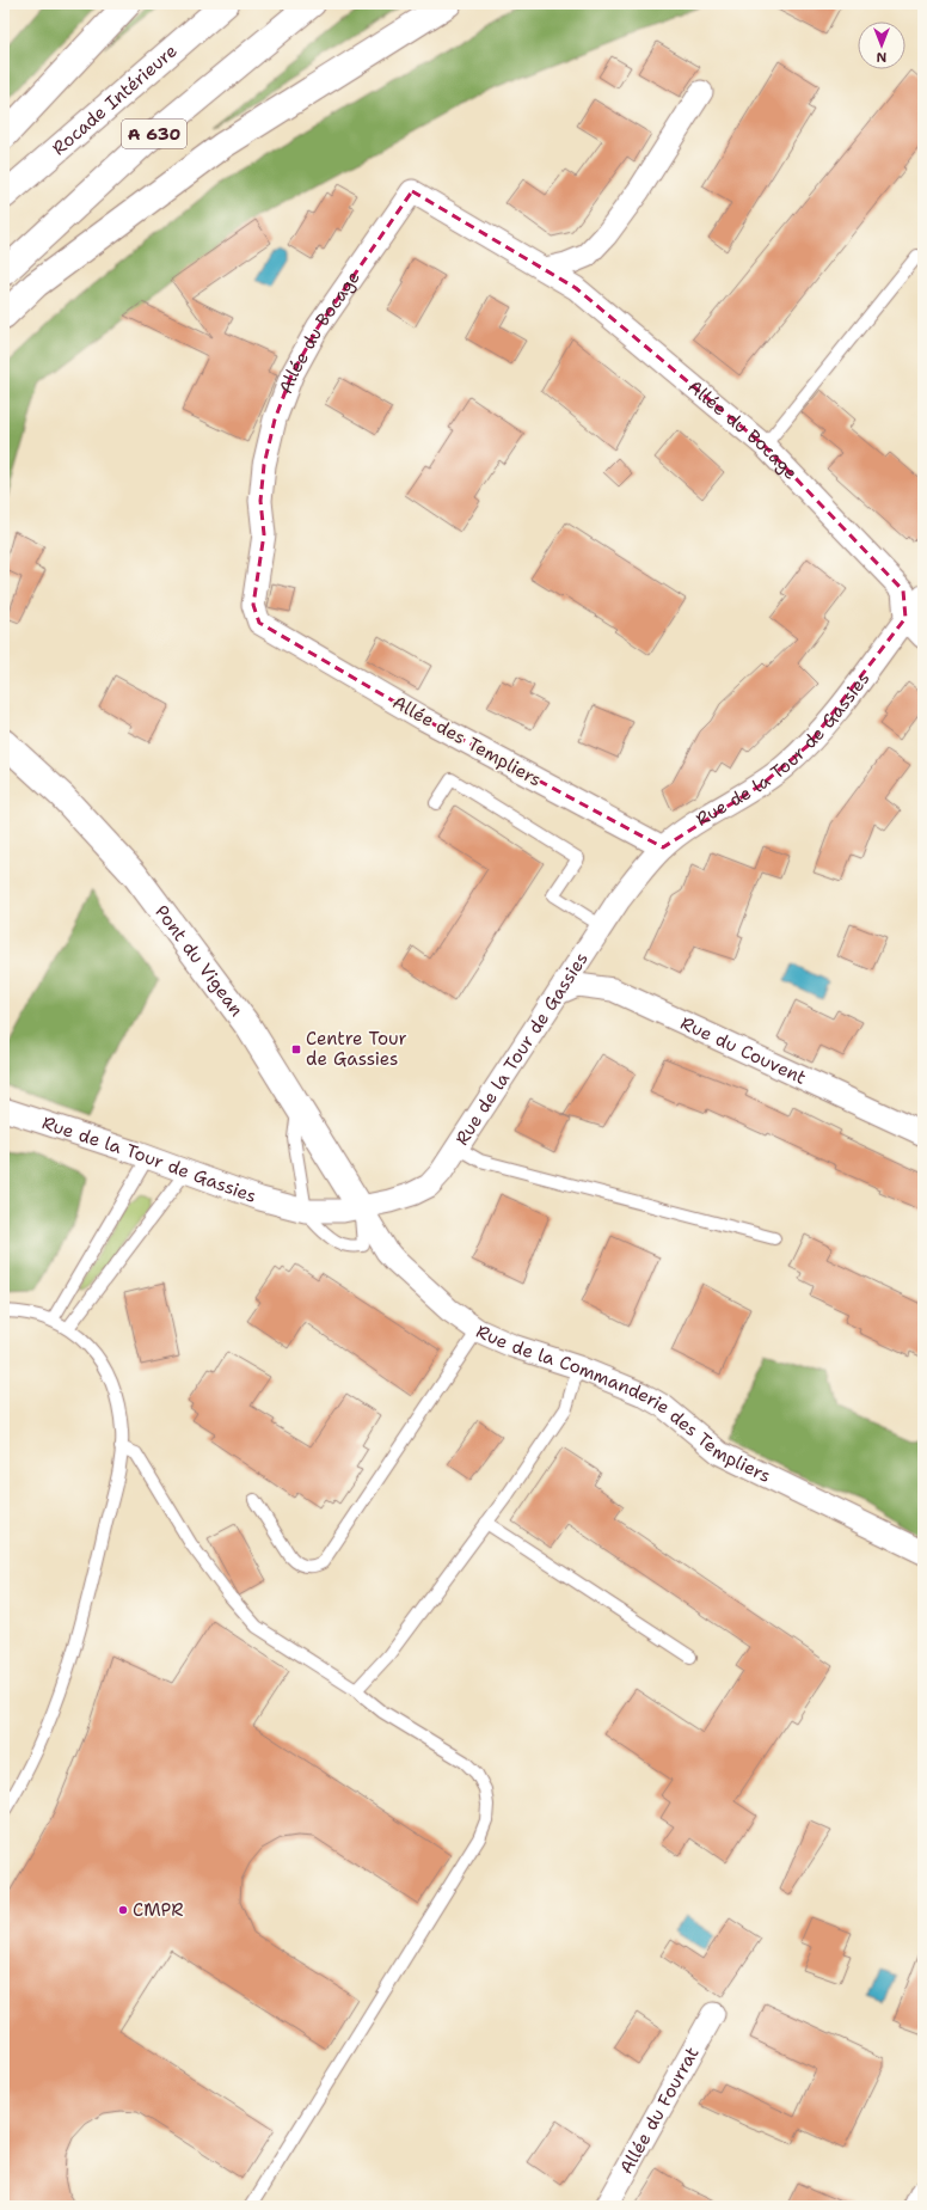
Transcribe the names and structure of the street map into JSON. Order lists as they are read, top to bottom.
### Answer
{
  "streets": {
    "main road": ["Rocade Intérieure", "A 630", "Pont du Vigean"],
    "street": [
      "Allée du Bocage",
      "Allée des Templiers",
      "Rue de la Tour de Gassies",
      "Rue du Couvent",
      "Rue de la Commanderie des Templiers",
      "Allée du Fourrat"
    ]
  },
  "crossings": [
    ["Allée du Bocage", "Allée des Templiers"],
    ["Allée du Bocage", "Rue de la Tour de Gassies"],
    ["Allée des Templiers", "Rue de la Tour de Gassies"],
    ["Rue de la Tour de Gassies", "Pont du Vigean"],
    ["Rue de la Tour de Gassies", "Rue du Couvent"],
    ["Rue de la Tour de Gassies", "Rue de la Commanderie des Templiers"],
    ["Pont du Vigean", "Rue de la Commanderie des Templiers"]
  ],
  "places": {
    "transit": ["Centre Tour de Gassies"],
    "other": ["CMPR"]
  },
  "north": "bottom"
}
